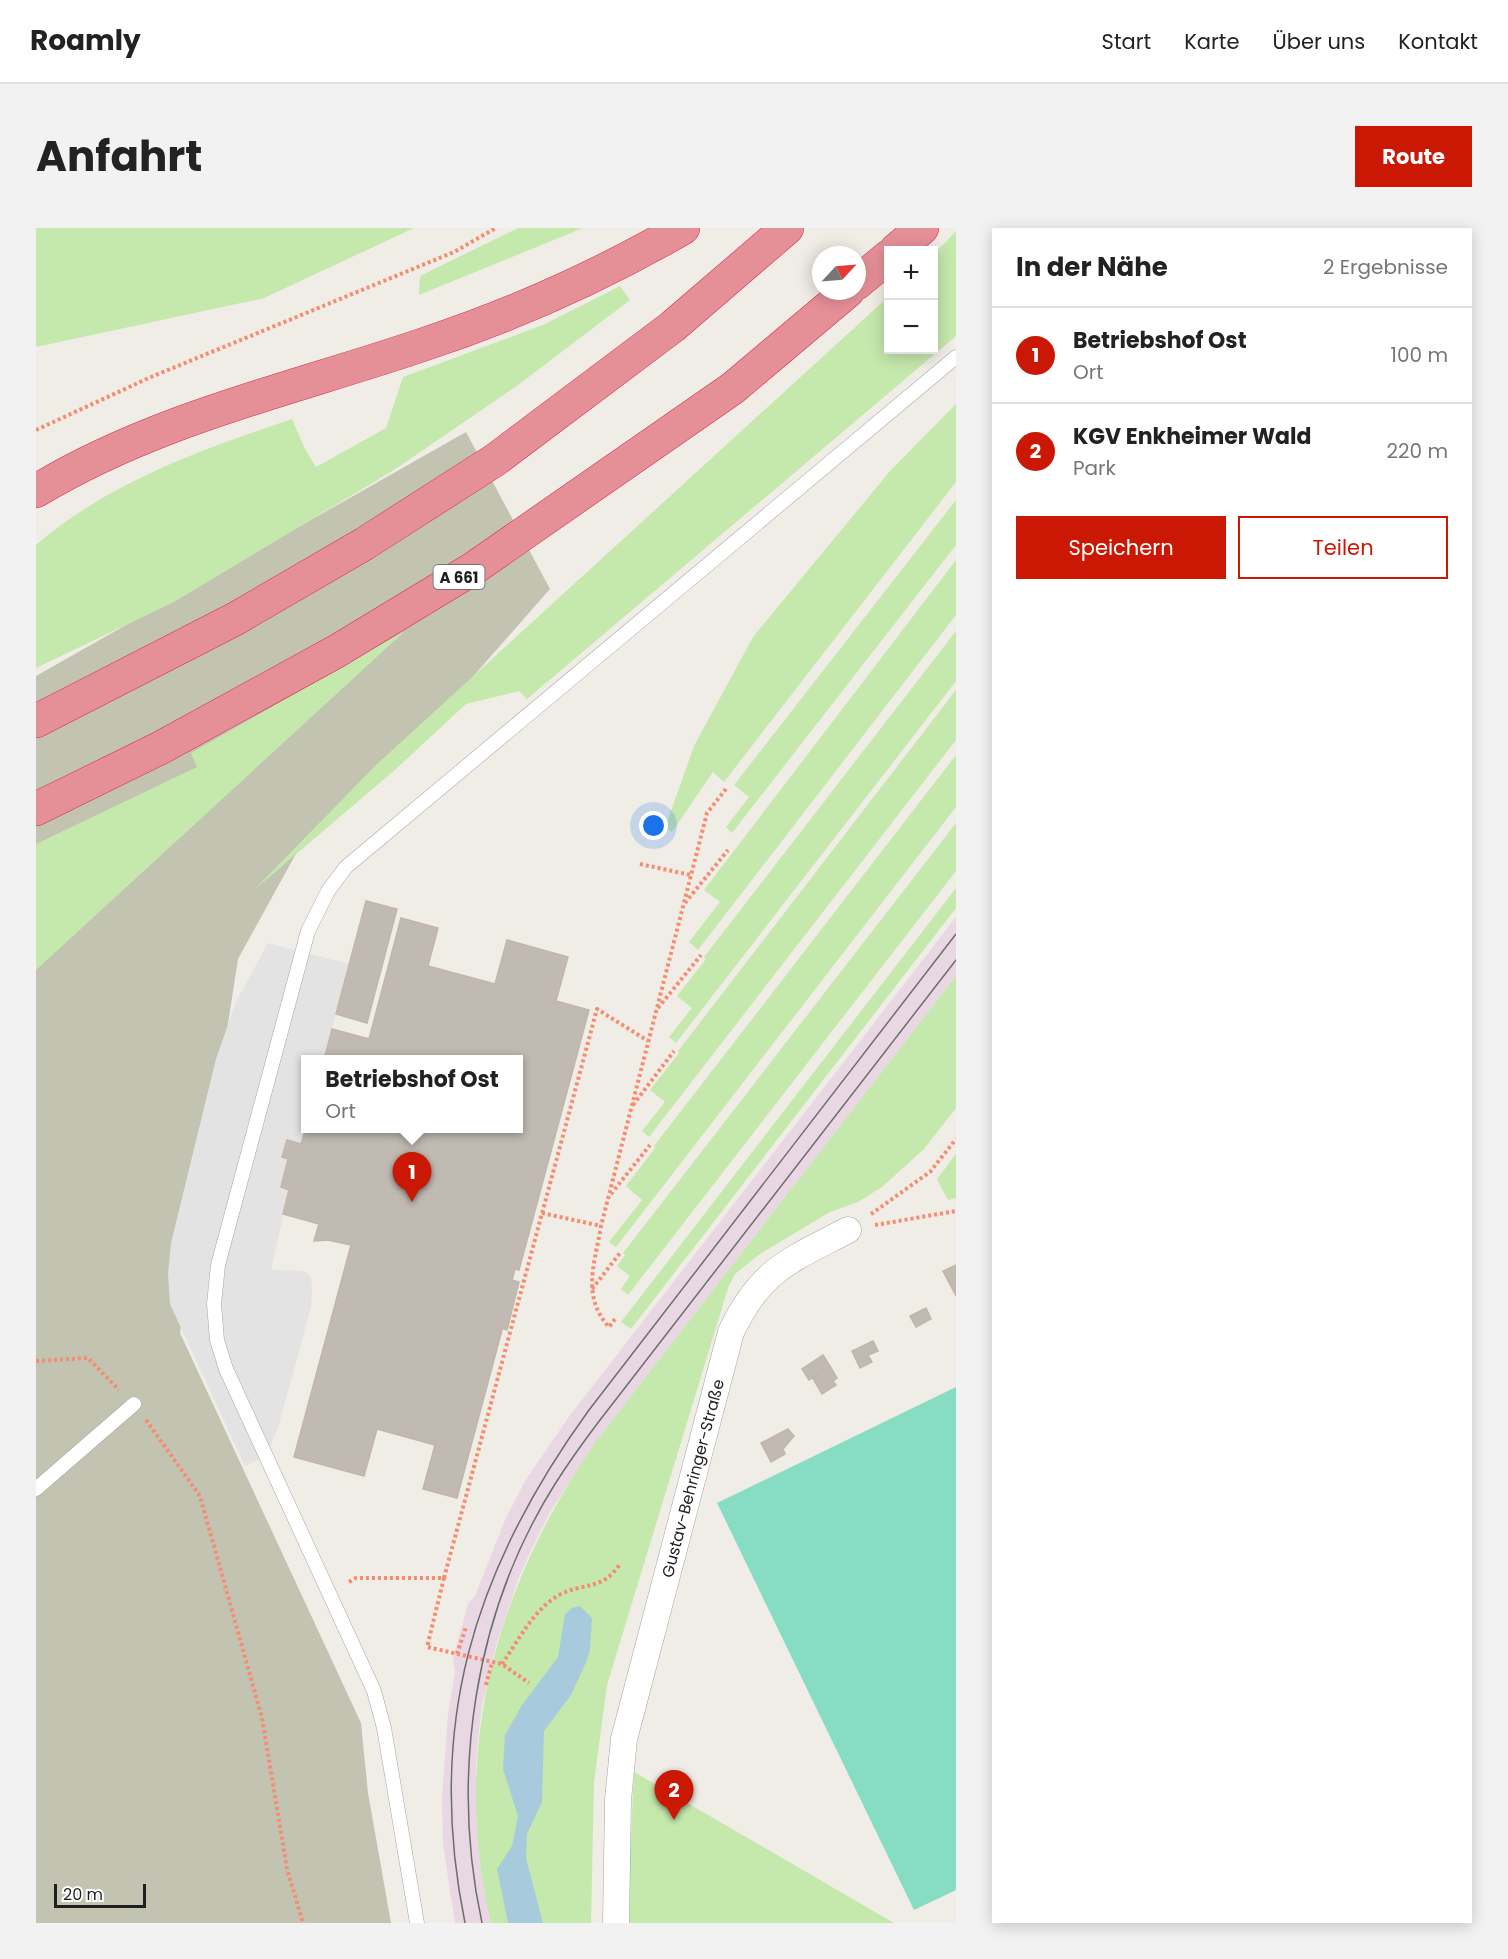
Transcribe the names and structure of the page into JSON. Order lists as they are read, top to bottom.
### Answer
{
  "streets": {
    "highway": ["A 661"],
    "street": ["Gustav-Behringer-Straße"]
  },
  "scale_bar": "20 m",
  "north": "top right",
  "page": {
    "header": "Roamly",
    "nav": [
      "Start",
      "Karte",
      "Über uns",
      "Kontakt"
    ],
    "title": "Anfahrt",
    "buttons": [
      "Route",
      ["Speichern", "Teilen"]
    ],
    "heading": ["In der Nähe", "2 Ergebnisse"],
    "map_buttons": ["+", "−"],
    "list": [
      {
        "mark": "1",
        "name": "Betriebshof Ost",
        "note": "Ort",
        "value": "100 m"
      },
      {
        "mark": "2",
        "name": "KGV Enkheimer Wald",
        "note": "Park",
        "value": "220 m"
      }
    ],
    "popup": ["Betriebshof Ost", "Ort"],
    "pins": ["1", "2"],
    "scale": "20 m"
  }
}
